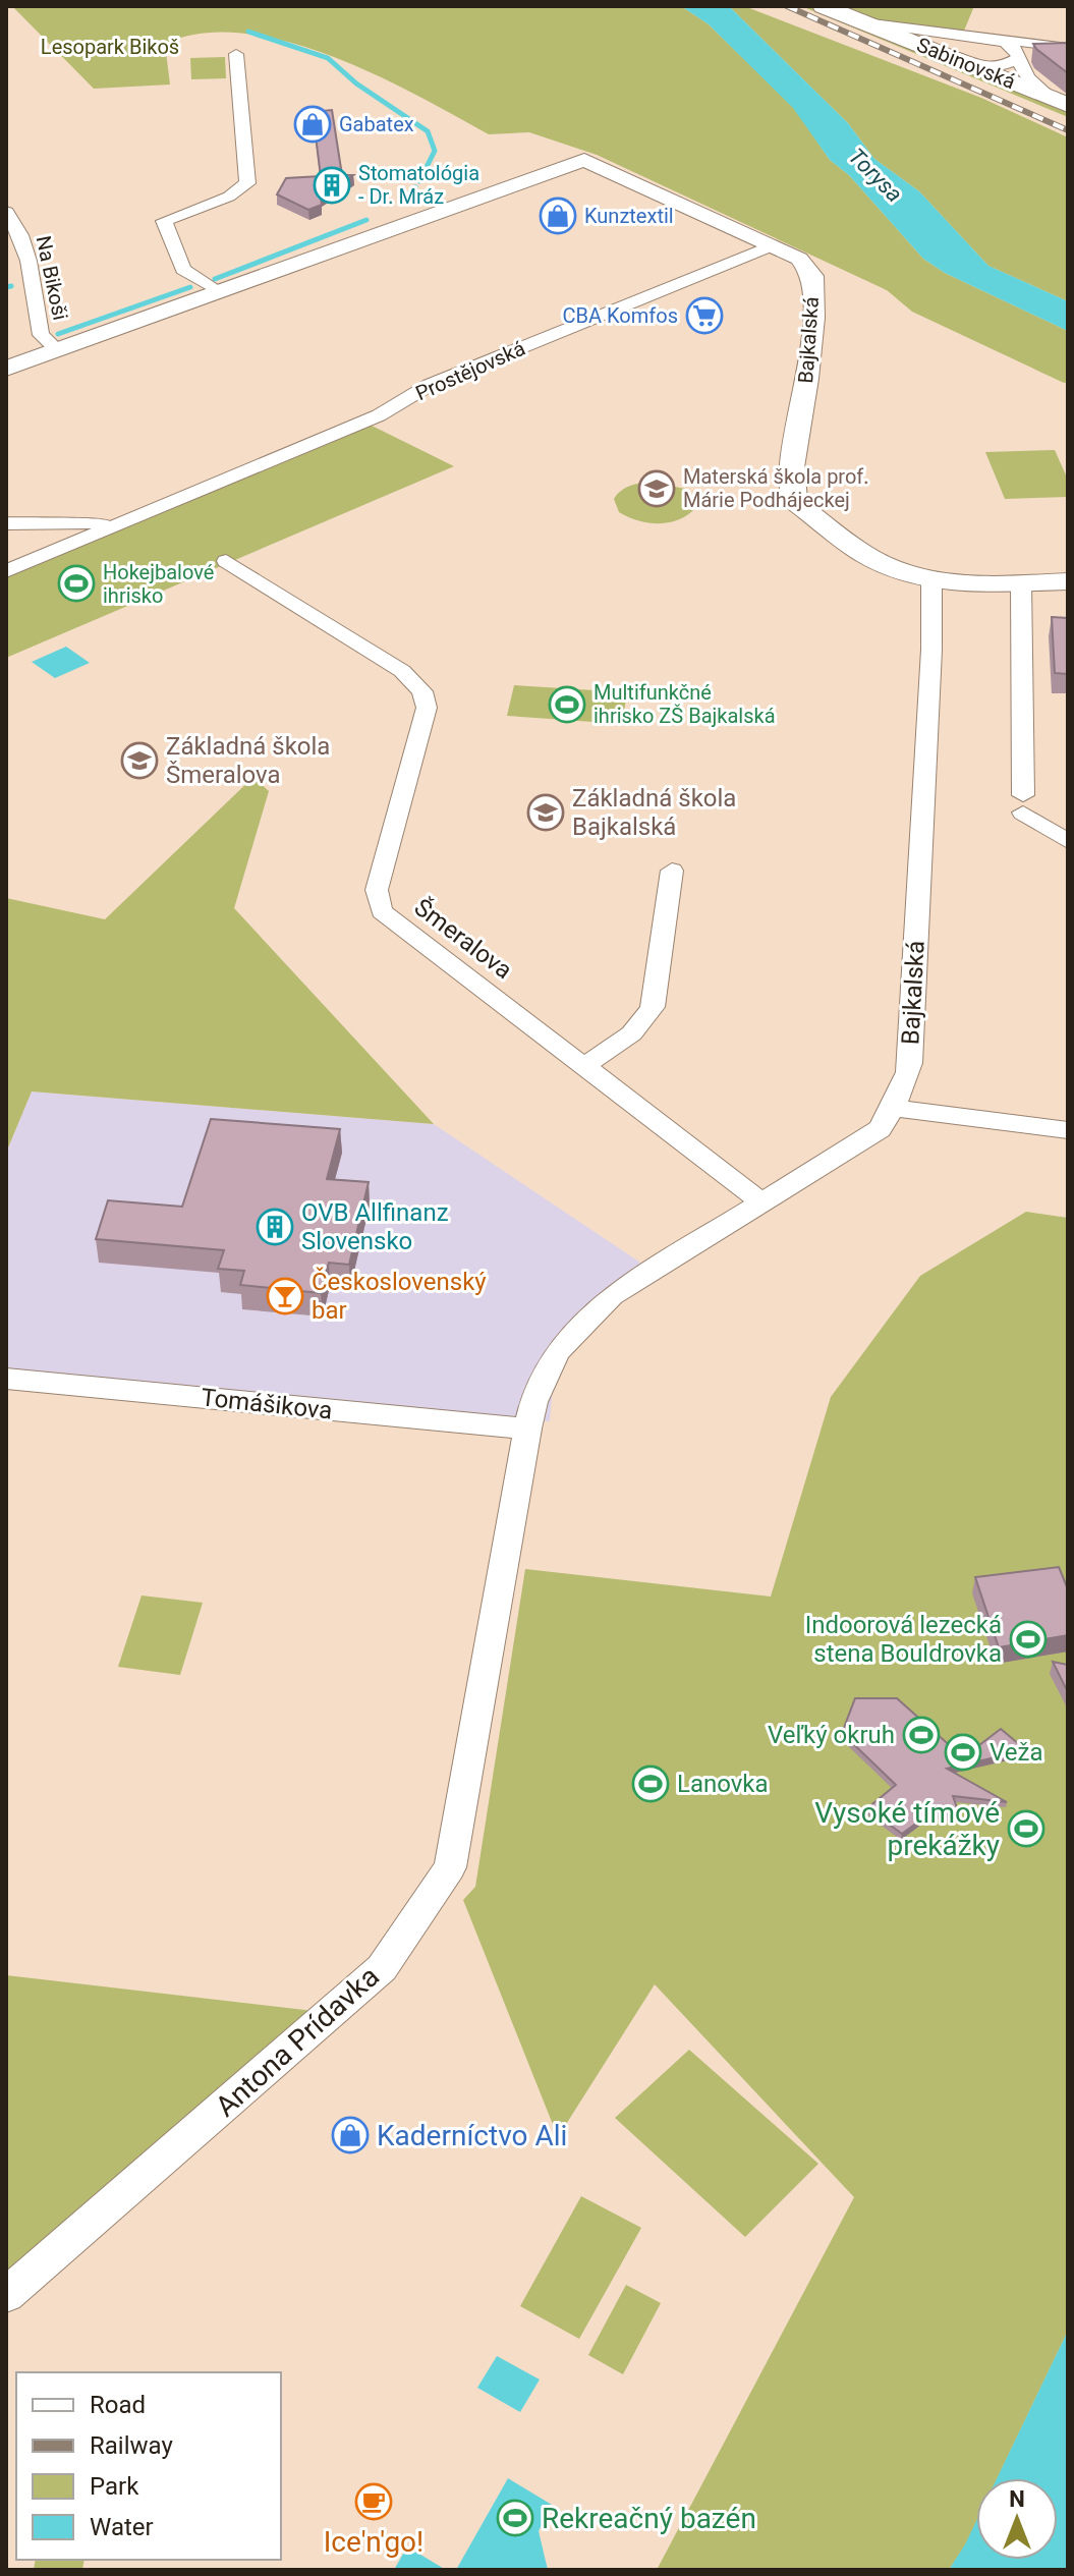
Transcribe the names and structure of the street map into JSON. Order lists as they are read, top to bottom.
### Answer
{
  "streets": {
    "main road": ["Sabinovská"],
    "street": [
      "Na Bikoši",
      "Bajkalská",
      "Prostějovská",
      "Šmeralova",
      "Tomášikova",
      "Antona Prídavka"
    ]
  },
  "crossings": [
    ["Bajkalská", "Prostějovská"],
    ["Bajkalská", "Šmeralova"],
    ["Bajkalská", "Tomášikova"],
    ["Bajkalská", "Antona Prídavka"],
    ["Tomášikova", "Antona Prídavka"]
  ],
  "water": ["Torysa"],
  "parks": ["Lesopark Bikoš"],
  "places": {
    "shop": ["Gabatex", "Kunztextil", "Kaderníctvo Ali"],
    "building": ["Stomatológia - Dr. Mráz", "OVB Allfinanz Slovensko"],
    "supermarket": ["CBA Komfos"],
    "school or university": ["Materská škola prof. Márie Podhájeckej", "Základná škola Šmeralova", "Základná škola Bajkalská"],
    "sports": [
      "Hokejbalové ihrisko",
      "Multifunkčné ihrisko ZŠ Bajkalská",
      "Indoorová lezecká stena Bouldrovka",
      "Veľký okruh",
      "Veža",
      "Lanovka",
      "Vysoké tímové prekážky",
      "Rekreačný bazén"
    ],
    "bar": ["Československý bar"],
    "cafe": ["Ice'n'go!"]
  },
  "legend": [
    "Road",
    "Railway",
    "Park",
    "Water"
  ],
  "north": "top"
}
